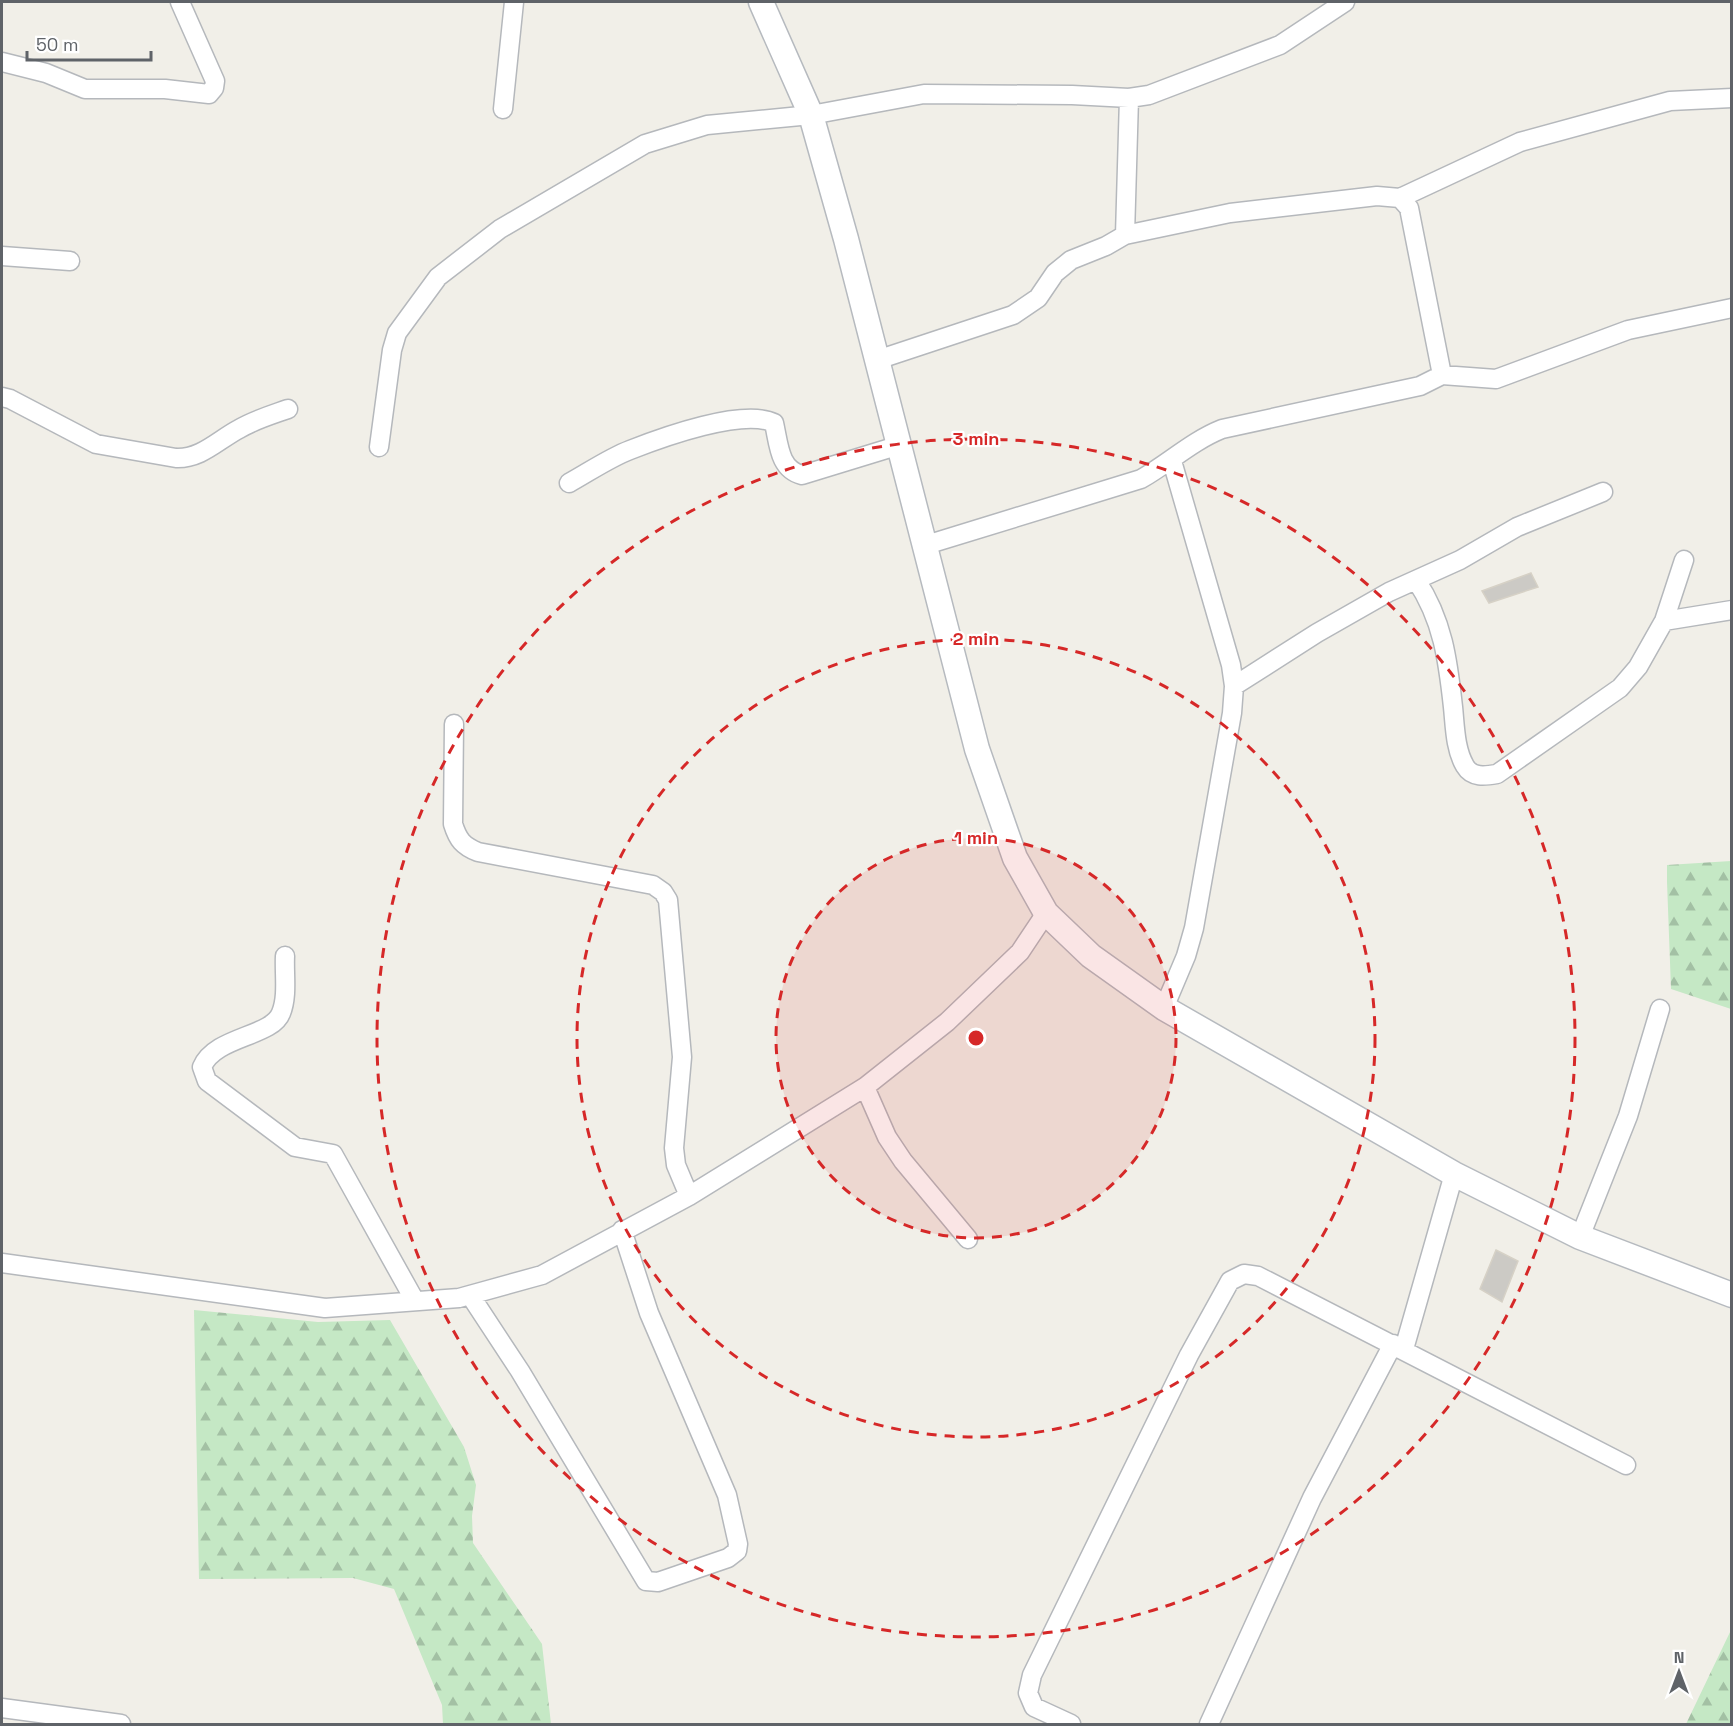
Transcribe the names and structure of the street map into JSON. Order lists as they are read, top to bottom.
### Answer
{
  "scale_bar": "50 m",
  "north": "top",
  "rings": ["3 min", "2 min", "1 min"]
}
